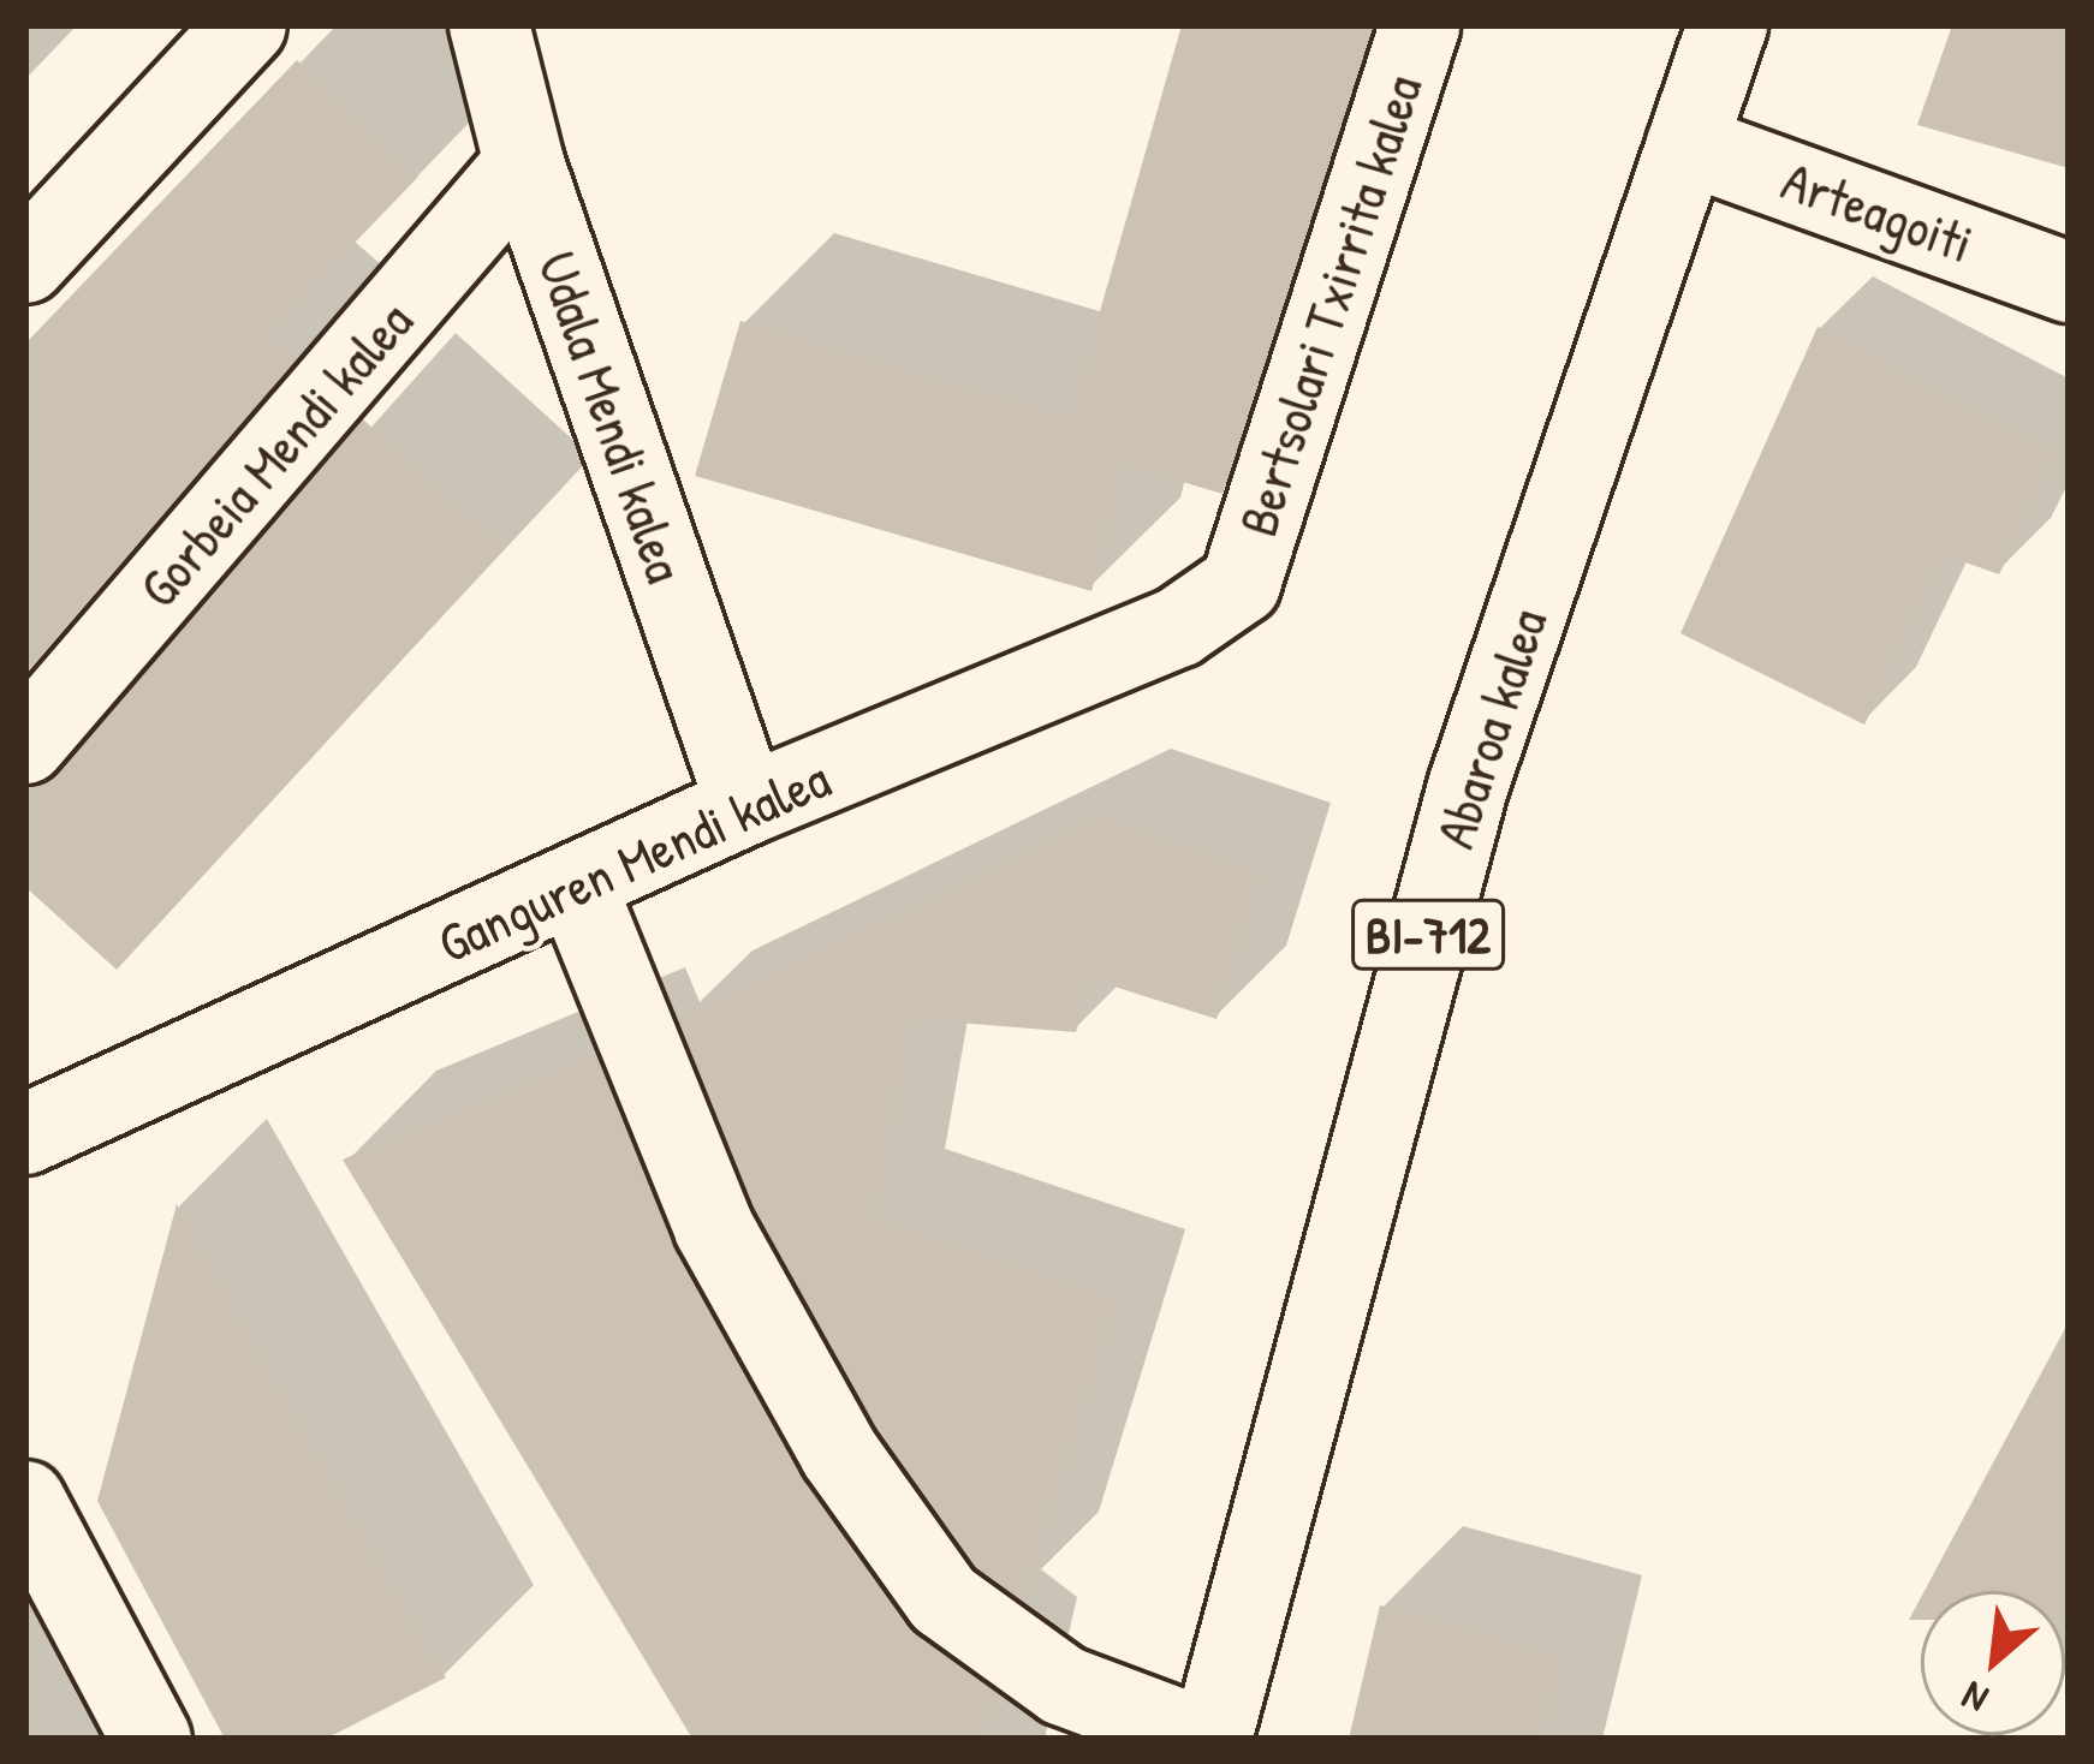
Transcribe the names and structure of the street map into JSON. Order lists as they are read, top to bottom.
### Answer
{
  "streets": {
    "street": [
      "Arteagoiti",
      "Bertsolari Txirrita kalea",
      "Udala Mendi kalea",
      "Gorbeia Mendi kalea",
      "Abaroa kalea",
      "Ganguren Mendi kalea",
      "BI-712"
    ]
  },
  "crossings": [
    ["Arteagoiti", "Abaroa kalea"],
    ["Arteagoiti", "BI-712"],
    ["Bertsolari Txirrita kalea", "Ganguren Mendi kalea"],
    ["Udala Mendi kalea", "Gorbeia Mendi kalea"],
    ["Udala Mendi kalea", "Ganguren Mendi kalea"],
    ["Abaroa kalea", "Ganguren Mendi kalea"],
    ["Abaroa kalea", "BI-712"]
  ],
  "north": "bottom left"
}
